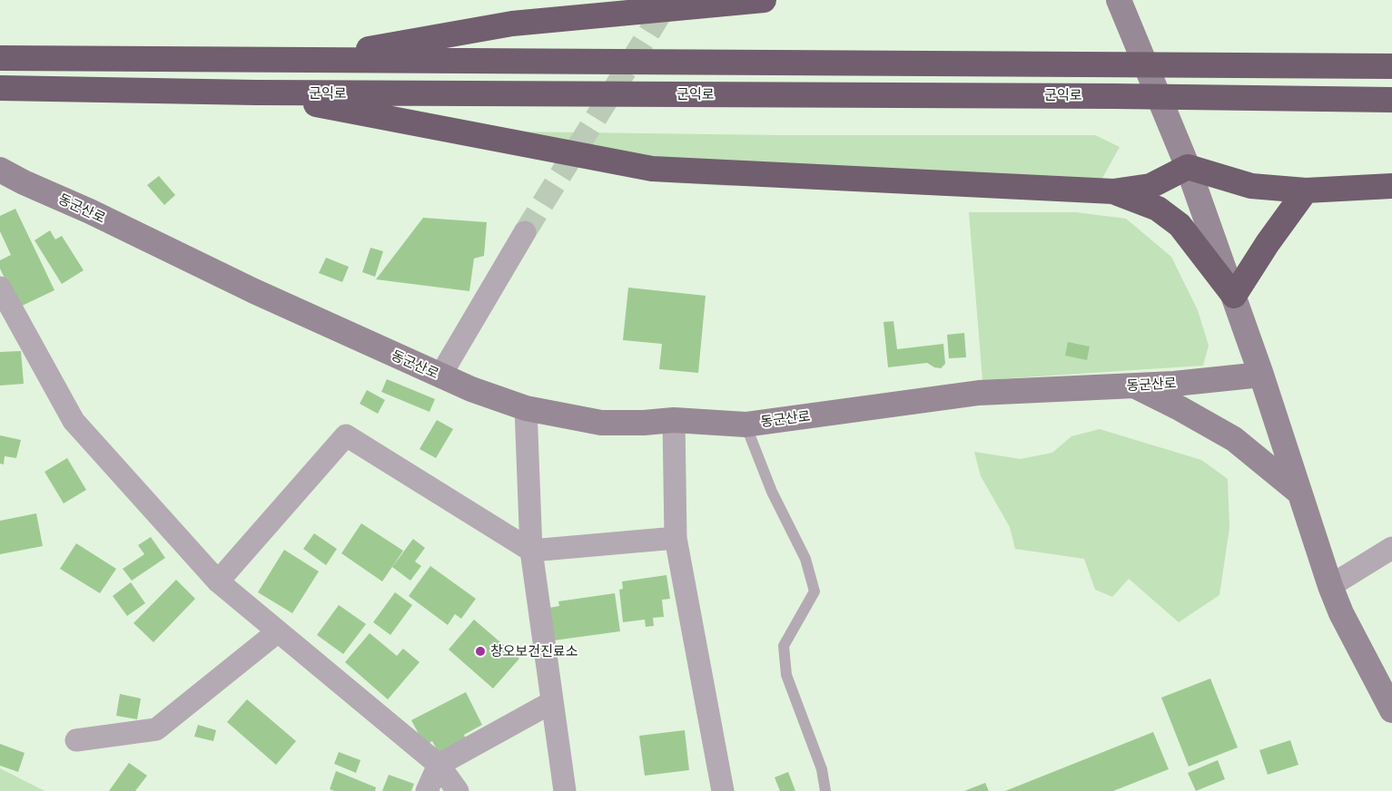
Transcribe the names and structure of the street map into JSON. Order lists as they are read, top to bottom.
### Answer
{
  "streets": {
    "highway": ["군익로"],
    "street": ["동군산로"]
  },
  "places": ["창오보건진료소"]
}
